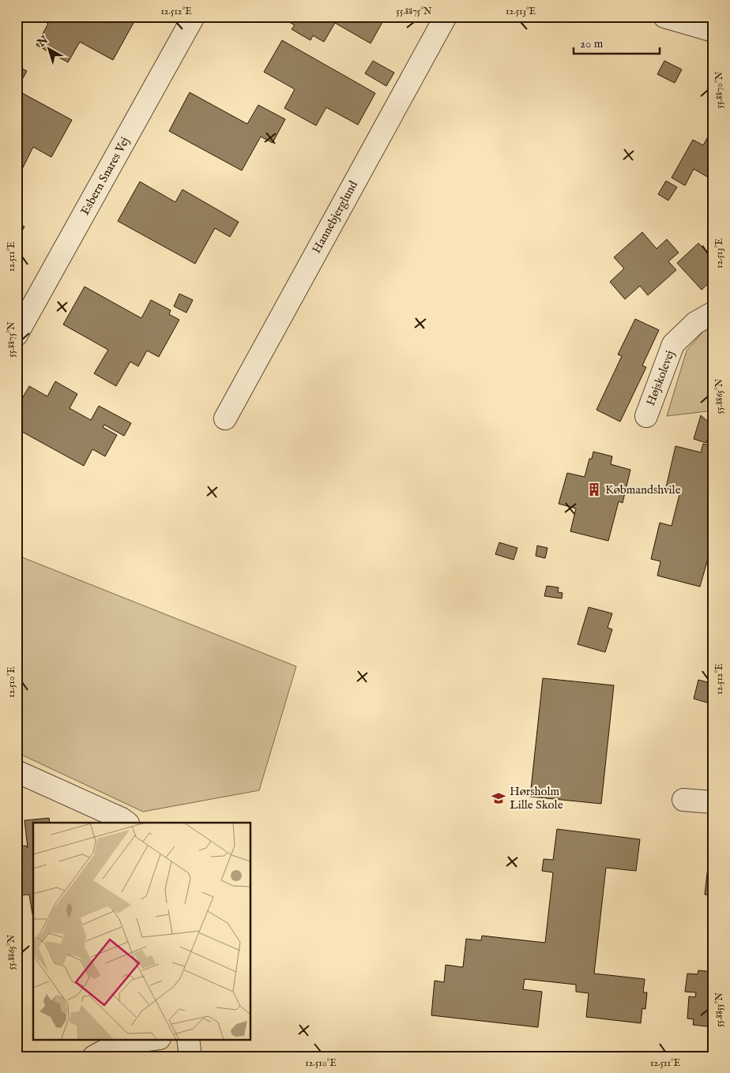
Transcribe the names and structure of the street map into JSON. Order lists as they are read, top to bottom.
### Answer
{
  "streets": {
    "street": ["Esbern Snares Vej", "Hannebjerglund", "Højskolevej"]
  },
  "places": {
    "building": ["Købmandshvile"],
    "school or university": ["Hørsholm Lille Skole"]
  },
  "scale_bar": "20 m",
  "north": "top left",
  "coordinates": [
    "12.512°E",
    "55.8875°N",
    "12.513°E",
    "55.8870°N",
    "12.511°E",
    "55.8865°N",
    "12.510°E",
    "55.8855°N"
  ]
}
